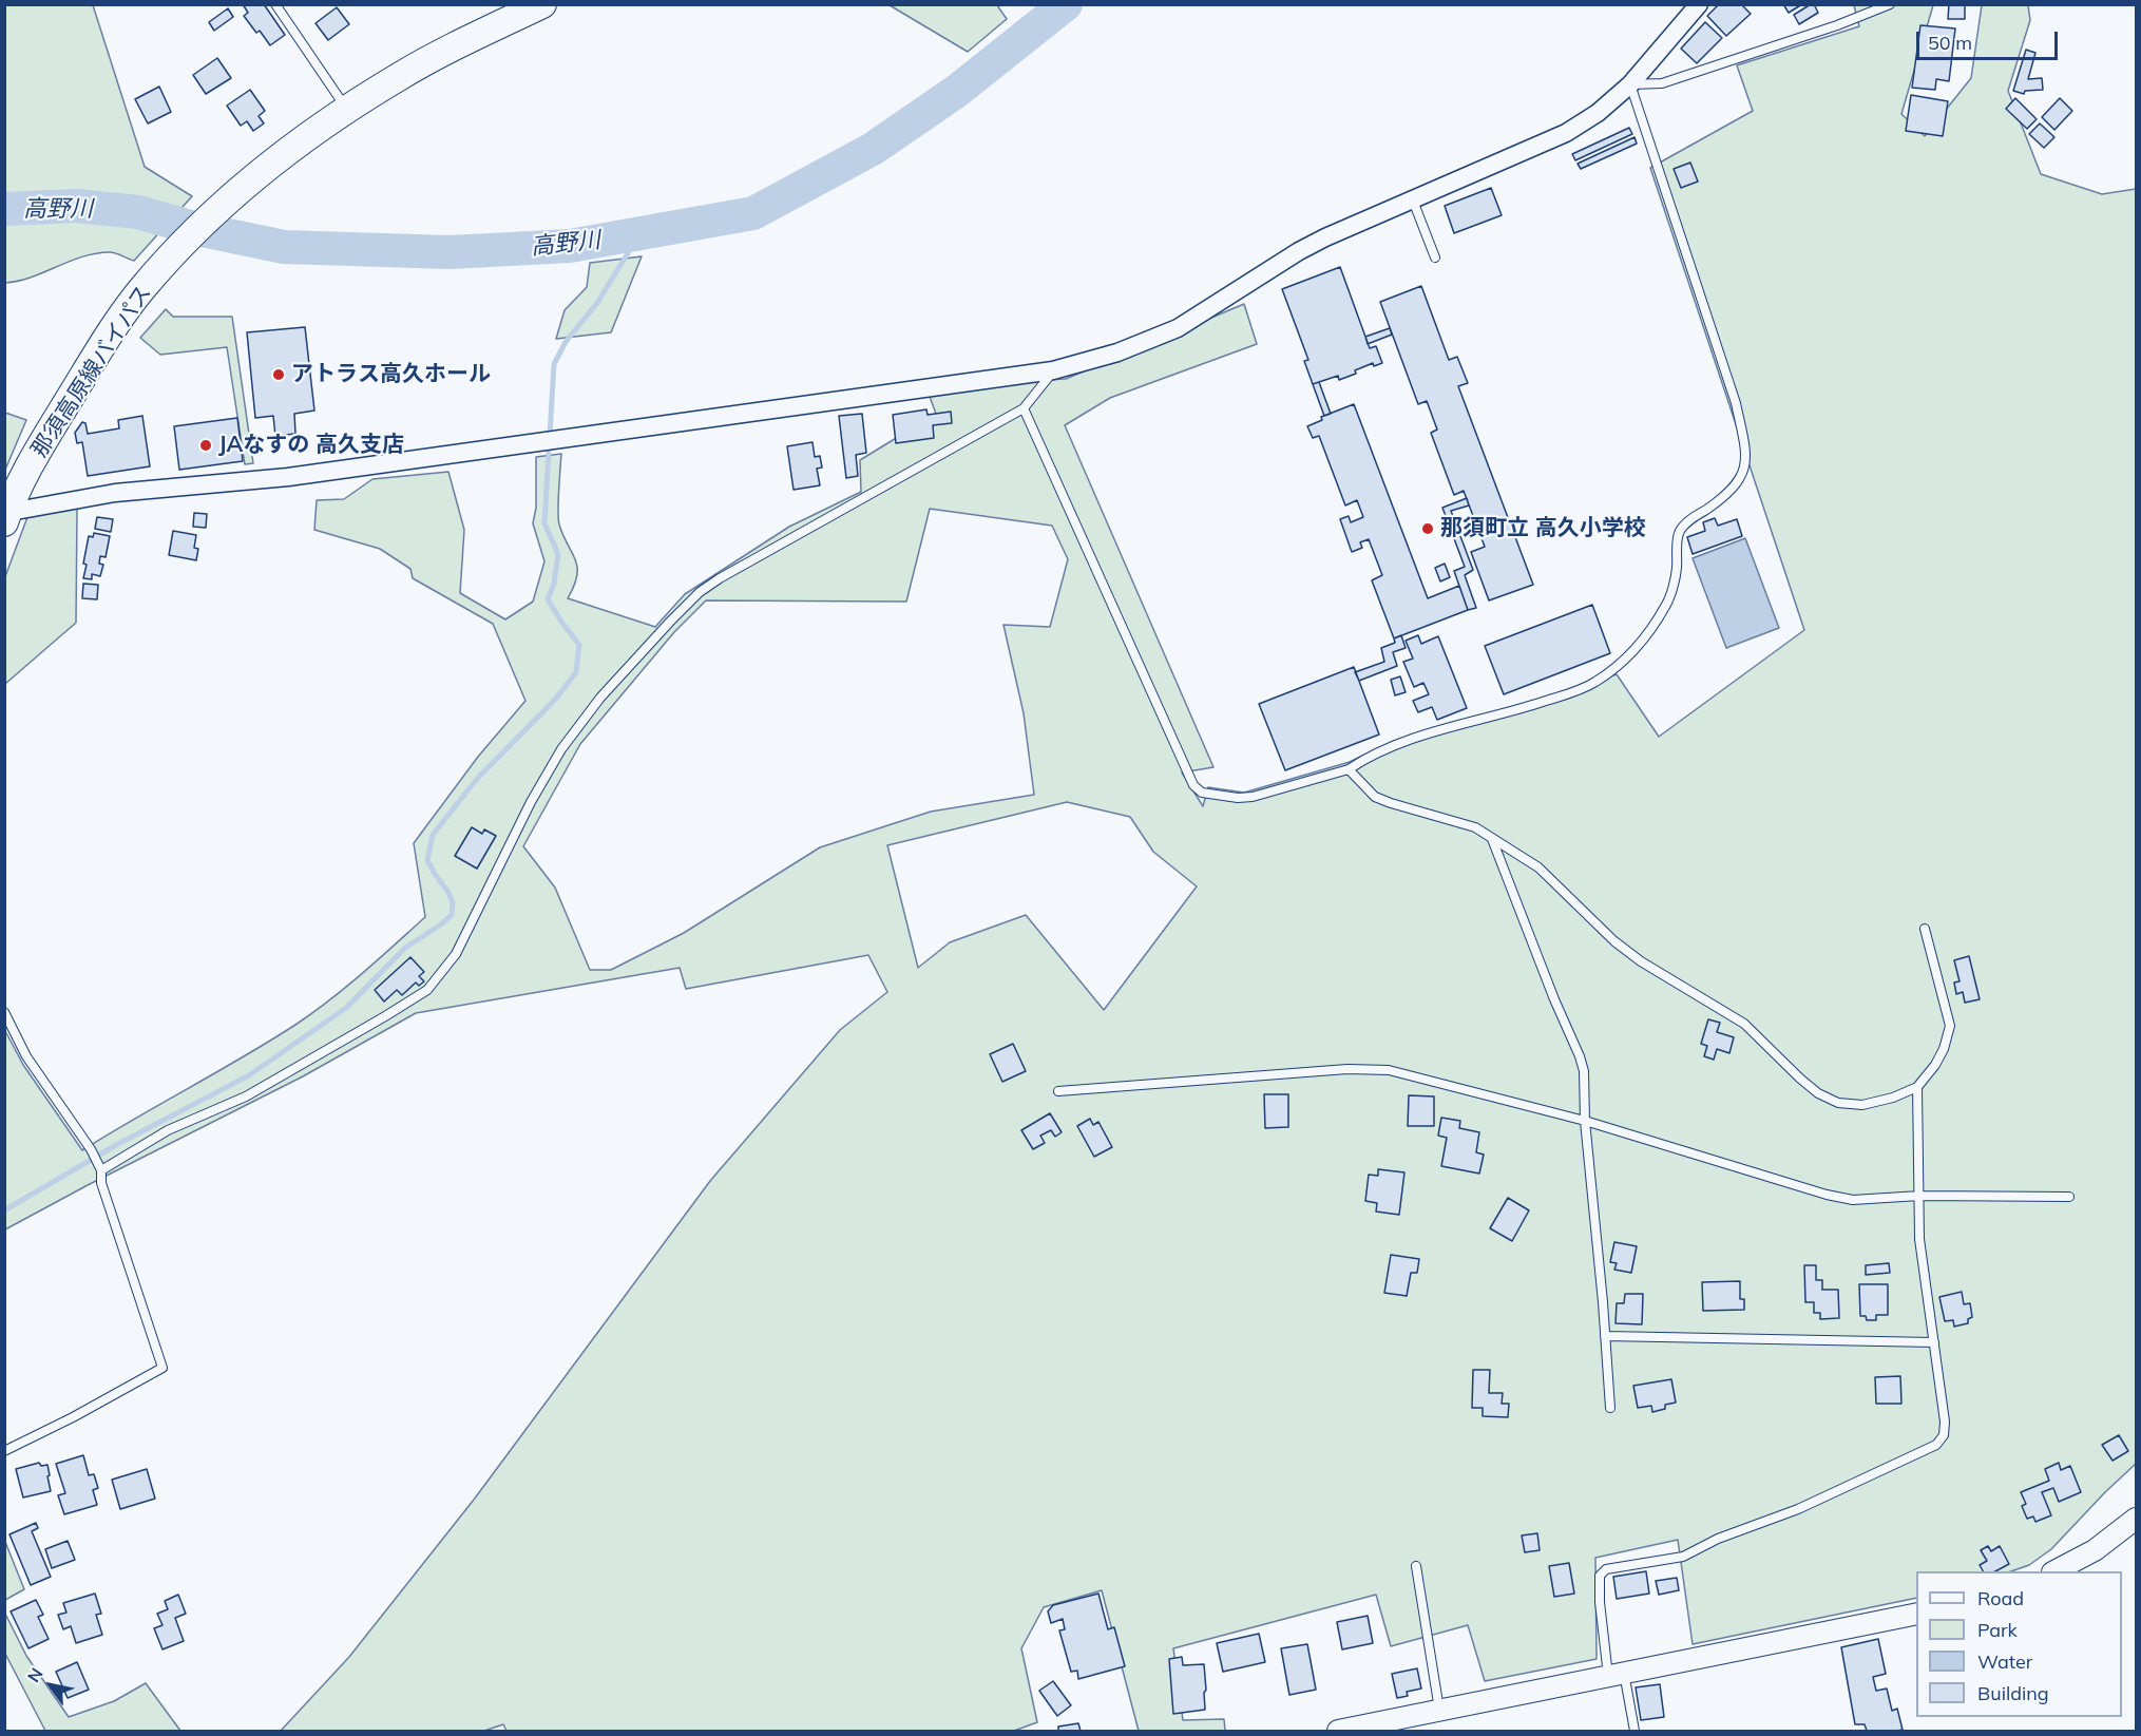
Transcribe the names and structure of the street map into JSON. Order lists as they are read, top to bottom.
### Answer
{
  "streets": {
    "main road": ["那須高原線バイパス"]
  },
  "water": ["高野川"],
  "places": ["アトラス高久ホール", "JAなすの 高久支店", "那須町立 高久小学校"],
  "legend": [
    "Road",
    "Park",
    "Water",
    "Building"
  ],
  "scale_bar": "50 m",
  "north": "top left"
}
